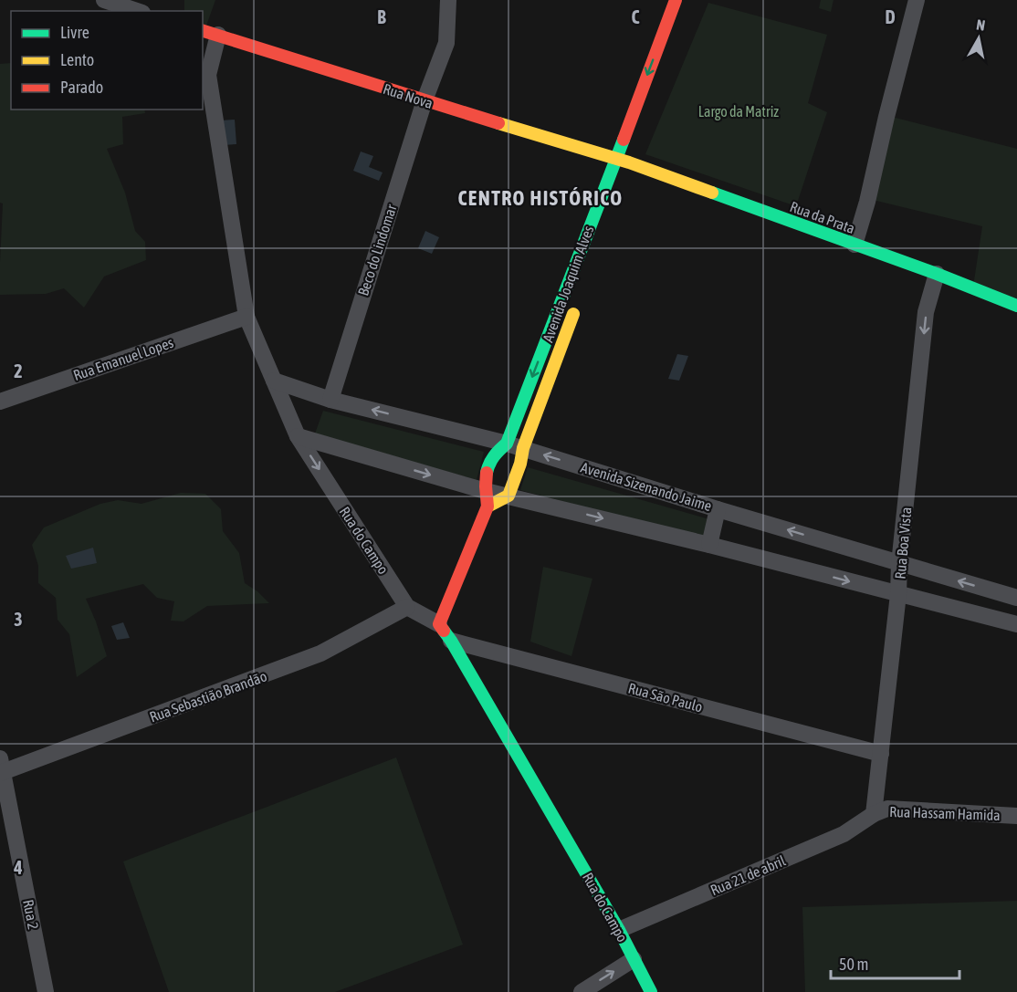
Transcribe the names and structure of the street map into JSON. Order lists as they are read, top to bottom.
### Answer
{
  "streets": {
    "street": [
      "Rua Nova",
      "Rua da Prata",
      "Beco do Lindomar",
      "Avenida Joaquim Alves",
      "Rua Emanuel Lopes",
      "Avenida Sizenando Jaime",
      "Rua do Campo",
      "Rua Boa Vista",
      "Rua Sebastião Brandão",
      "Rua São Paulo",
      "Rua Hassam Hamida",
      "Rua 21 de abril",
      "Rua 2"
    ]
  },
  "crossings": [
    ["Rua Nova", "Rua da Prata"],
    ["Rua Nova", "Beco do Lindomar"],
    ["Rua Nova", "Avenida Joaquim Alves"],
    ["Rua Nova", "Rua do Campo"],
    ["Rua da Prata", "Avenida Joaquim Alves"],
    ["Rua da Prata", "Rua Boa Vista"],
    ["Beco do Lindomar", "Avenida Sizenando Jaime"],
    ["Avenida Joaquim Alves", "Avenida Sizenando Jaime"],
    ["Avenida Joaquim Alves", "Rua do Campo"],
    ["Rua Emanuel Lopes", "Rua do Campo"],
    ["Avenida Sizenando Jaime", "Rua do Campo"],
    ["Avenida Sizenando Jaime", "Rua Boa Vista"],
    ["Rua do Campo", "Rua Sebastião Brandão"],
    ["Rua do Campo", "Rua São Paulo"],
    ["Rua do Campo", "Rua 21 de abril"],
    ["Rua Boa Vista", "Rua São Paulo"],
    ["Rua Boa Vista", "Rua Hassam Hamida"],
    ["Rua Boa Vista", "Rua 21 de abril"],
    ["Rua Sebastião Brandão", "Rua 2"],
    ["Rua Hassam Hamida", "Rua 21 de abril"]
  ],
  "one_way": ["Rua Boa Vista"],
  "districts": ["CENTRO HISTÓRICO"],
  "parks": ["Largo da Matriz"],
  "legend": ["Livre", "Lento", "Parado"],
  "scale_bar": "50 m",
  "north": "top",
  "grid": {
    "columns": ["B", "C", "D"],
    "rows": ["2", "3", "4"]
  }
}
